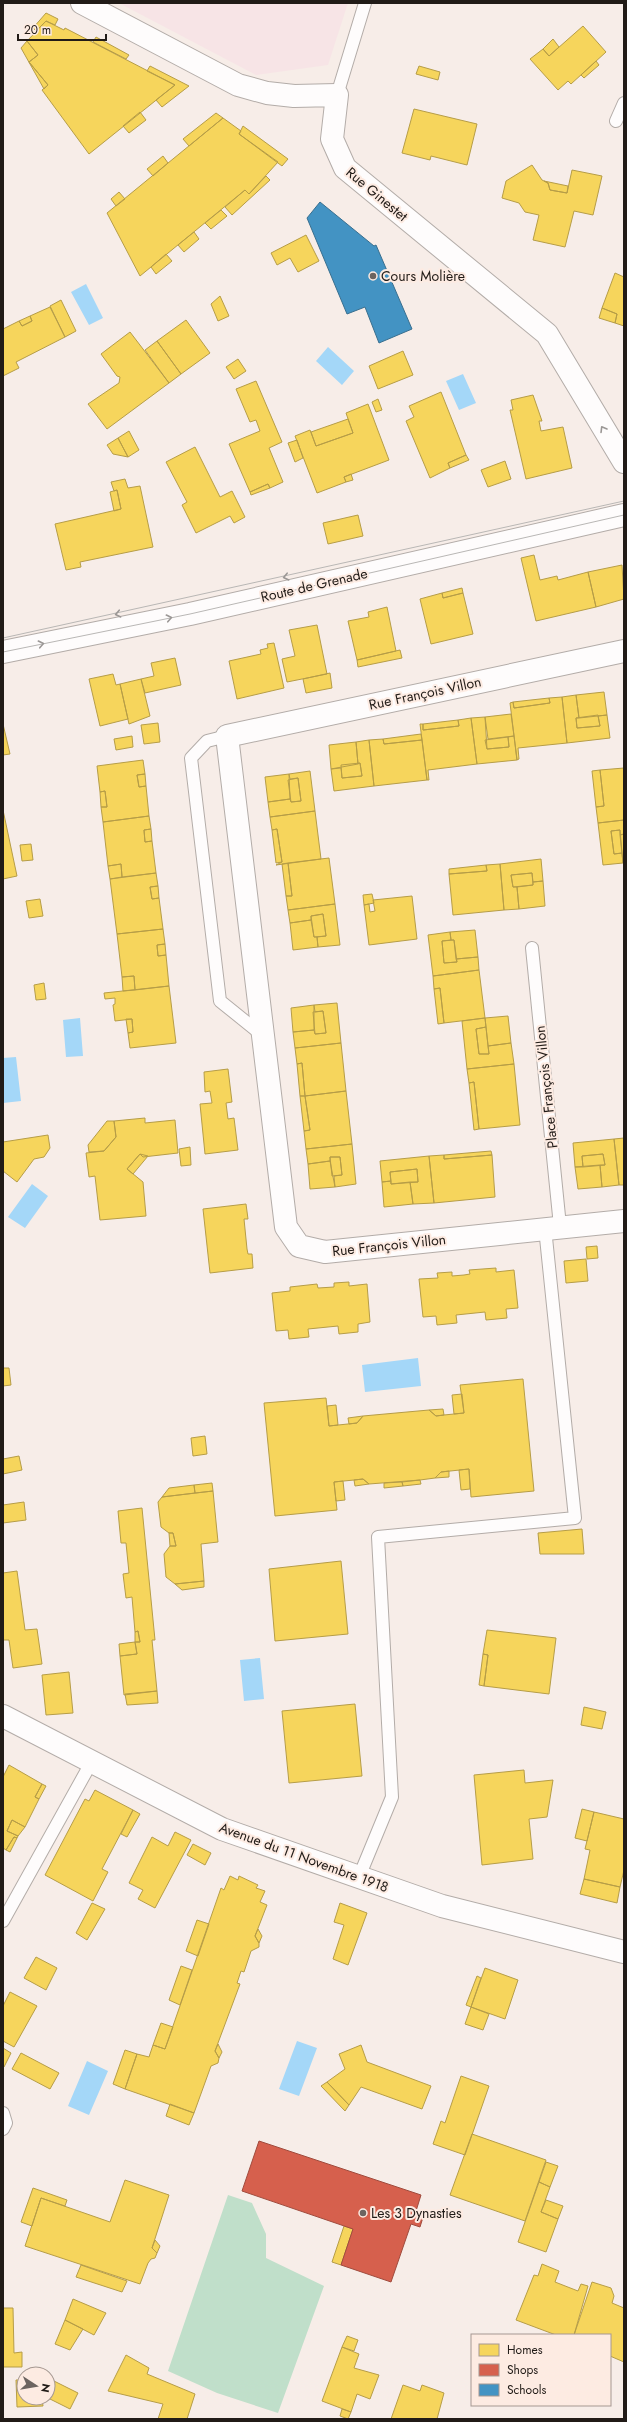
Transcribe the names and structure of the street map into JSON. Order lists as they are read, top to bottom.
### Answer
{
  "streets": {
    "street": [
      "Rue Ginestet",
      "Route de Grenade",
      "Rue François Villon",
      "Avenue du 11 Novembre 1918"
    ],
    "lane": ["Place François Villon"]
  },
  "crossings": [
    ["Rue François Villon", "Place François Villon"],
    ["Place François Villon", "Avenue du 11 Novembre 1918"]
  ],
  "one_way": ["Rue Ginestet"],
  "places": ["Cours Molière", "Les 3 Dynasties"],
  "legend": ["Homes", "Shops", "Schools"],
  "scale_bar": "20 m",
  "north": "right"
}
